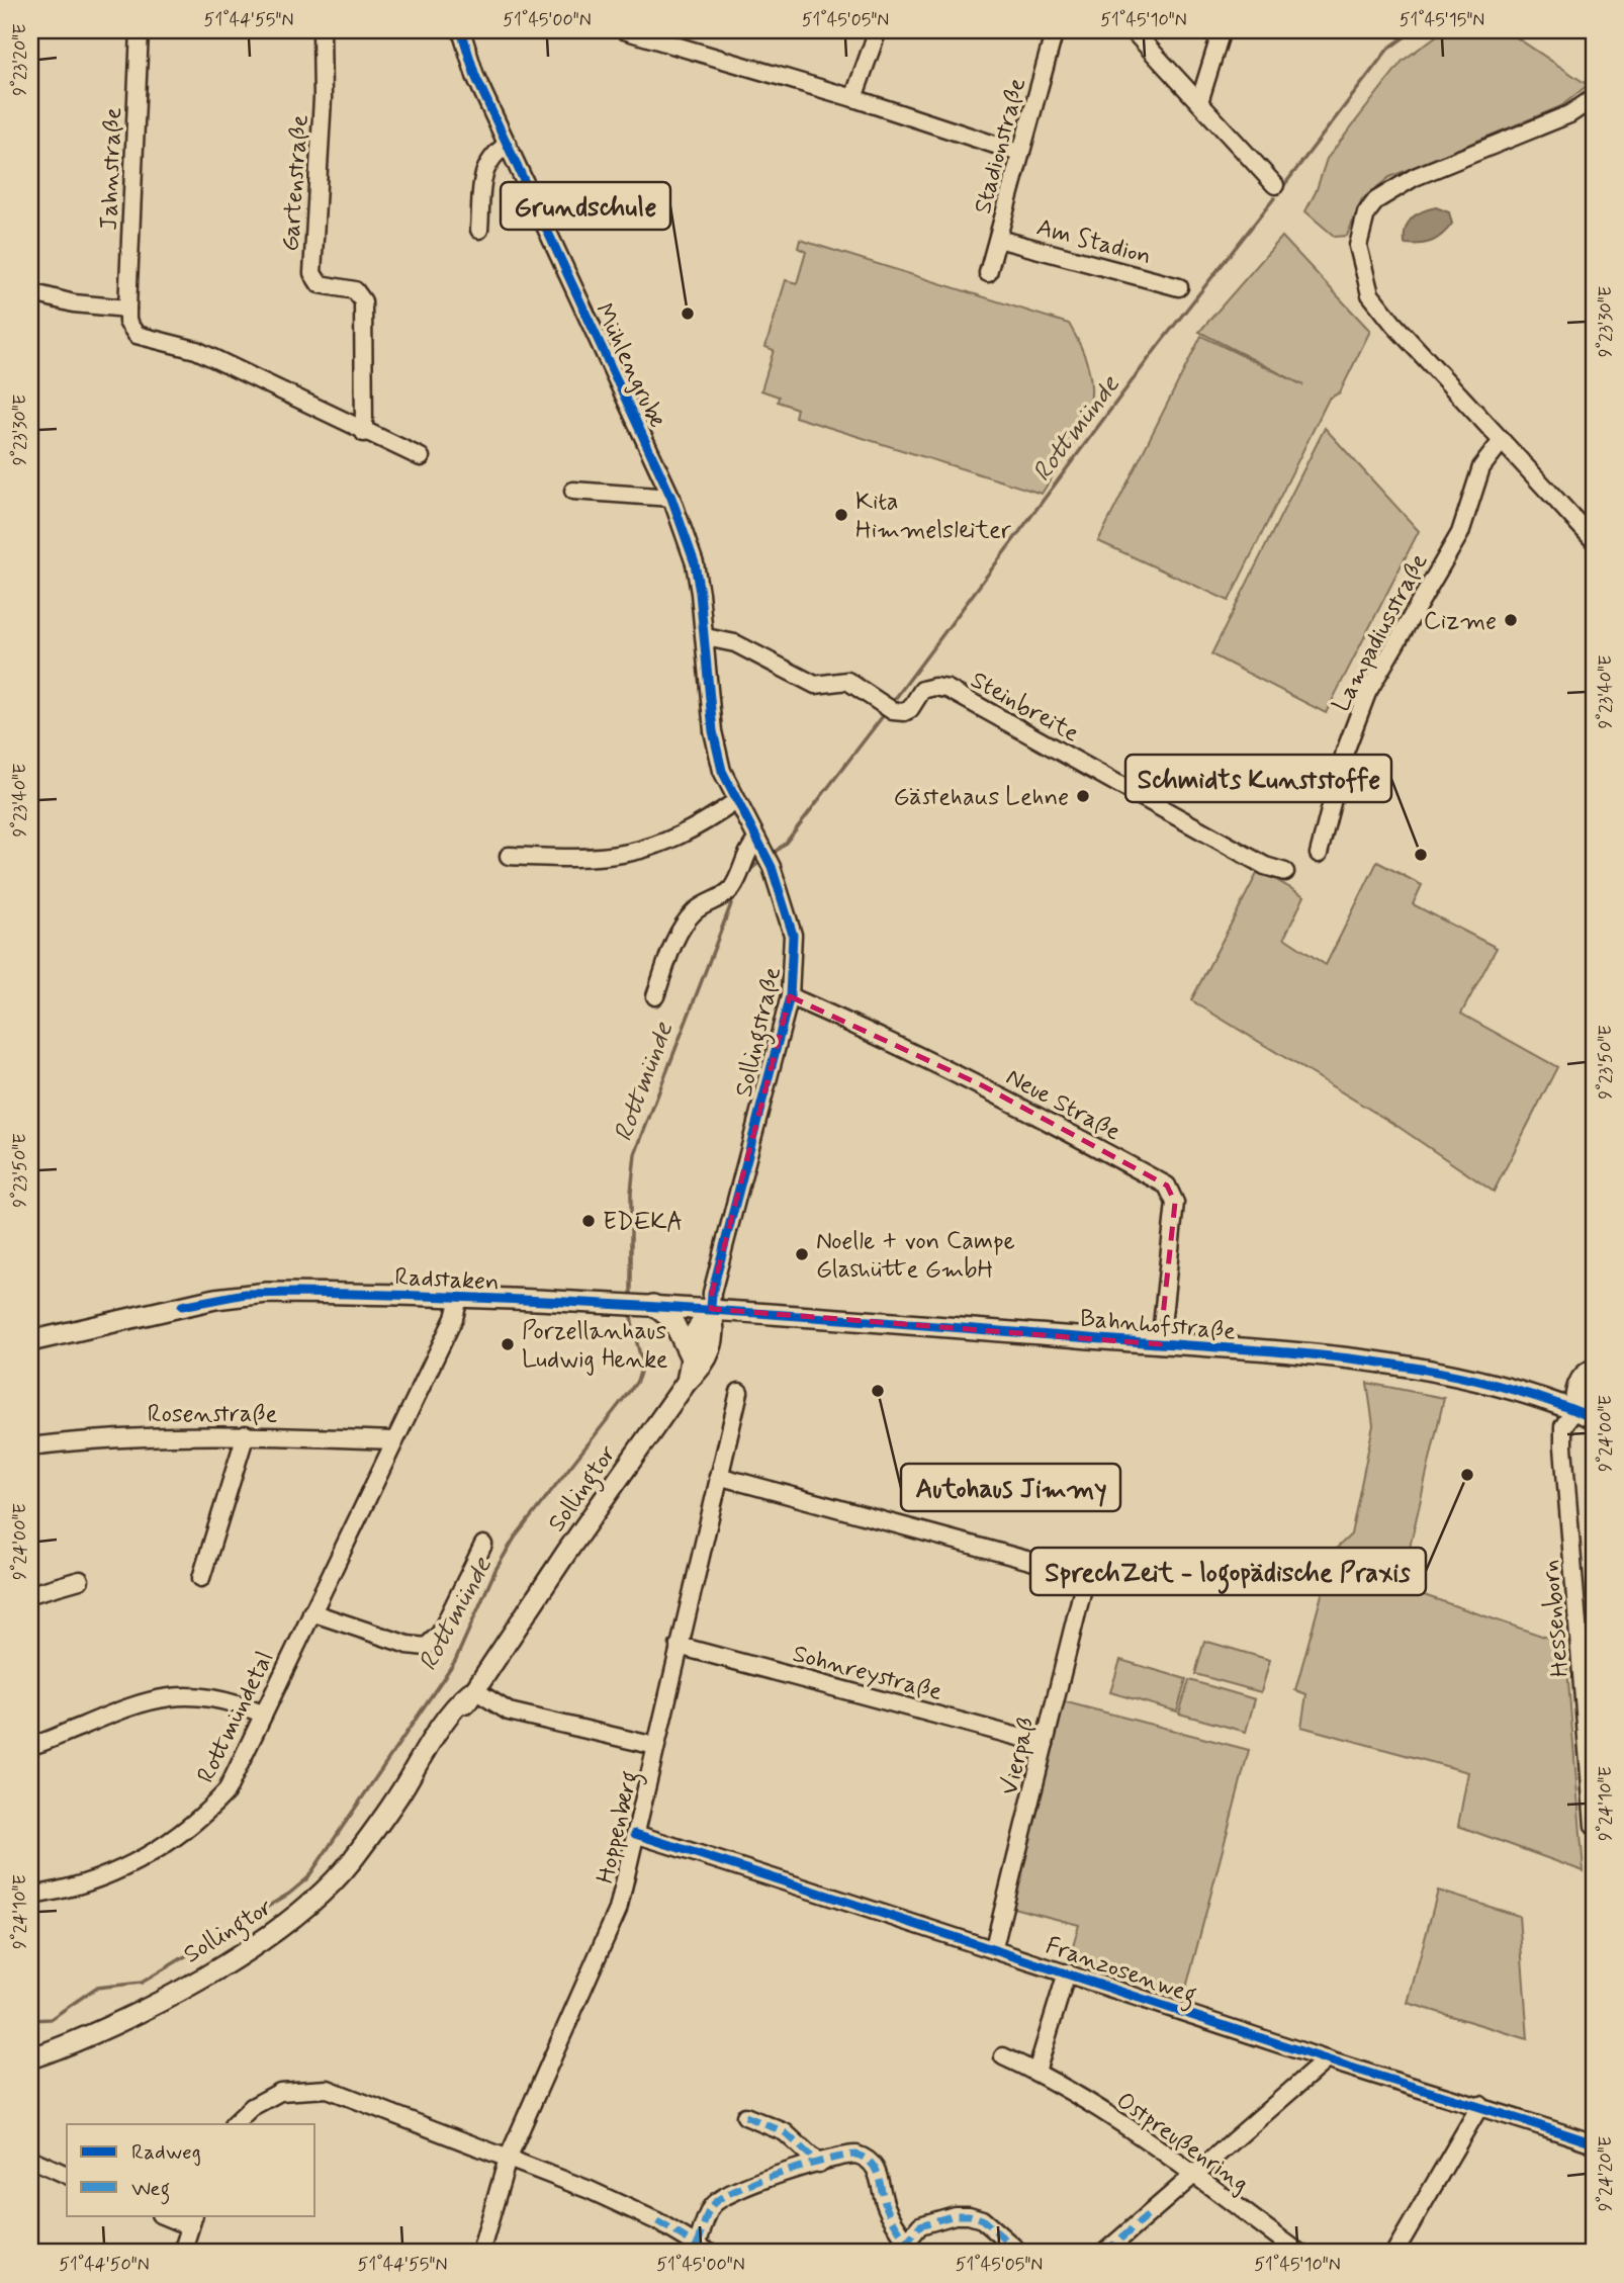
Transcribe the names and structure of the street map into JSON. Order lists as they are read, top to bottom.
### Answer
{
  "streets": {
    "main road": ["Radstaken", "Bahnhofstraße", "Sollingtor"],
    "street": [
      "Stadionstraße",
      "Jahnstraße",
      "Gartenstraße",
      "Am Stadion",
      "Mühlengrube",
      "Lampadiusstraße",
      "Steinbreite",
      "Sollingstraße",
      "Neue Straße",
      "Rosenstraße",
      "Hessenborn",
      "Sohnreystraße",
      "Rottmündetal",
      "Vierpaß",
      "Hoppenberg",
      "Franzosenweg",
      "Ostpreußenring"
    ]
  },
  "crossings": [
    ["Stadionstraße", "Am Stadion"],
    ["Mühlengrube", "Steinbreite"],
    ["Mühlengrube", "Sollingstraße"],
    ["Sollingstraße", "Neue Straße"],
    ["Sollingstraße", "Radstaken"],
    ["Sollingstraße", "Bahnhofstraße"],
    ["Sollingstraße", "Sollingtor"],
    ["Neue Straße", "Bahnhofstraße"],
    ["Radstaken", "Bahnhofstraße"],
    ["Radstaken", "Sollingtor"],
    ["Radstaken", "Rottmündetal"],
    ["Bahnhofstraße", "Sollingtor"],
    ["Bahnhofstraße", "Hessenborn"],
    ["Rosenstraße", "Rottmündetal"],
    ["Sohnreystraße", "Vierpaß"],
    ["Sohnreystraße", "Hoppenberg"],
    ["Vierpaß", "Hoppenberg"],
    ["Vierpaß", "Franzosenweg"],
    ["Hoppenberg", "Franzosenweg"]
  ],
  "water": ["Rottmünde"],
  "places": [
    "Grundschule",
    "Kita Himmelsleiter",
    "Cizme",
    "Gästehaus Lehne",
    "Schmidts Kunststoffe",
    "EDEKA",
    "Noelle + von Campe Glashütte GmbH",
    "Porzellanhaus Ludwig Henke",
    "Autohaus Jimmy",
    "SprechZeit - logopädische Praxis"
  ],
  "legend": ["Radweg", "Weg"],
  "coordinates": [
    "51°44'55\"N",
    "51°45'00\"N",
    "51°45'05\"N",
    "51°45'10\"N",
    "51°45'15\"N",
    "9°23'20\"E",
    "9°23'30\"E",
    "9°23'40\"E",
    "9°23'50\"E",
    "9°24'00\"E",
    "9°24'10\"E",
    "9°24'20\"E",
    "51°44'50\"N"
  ]
}
